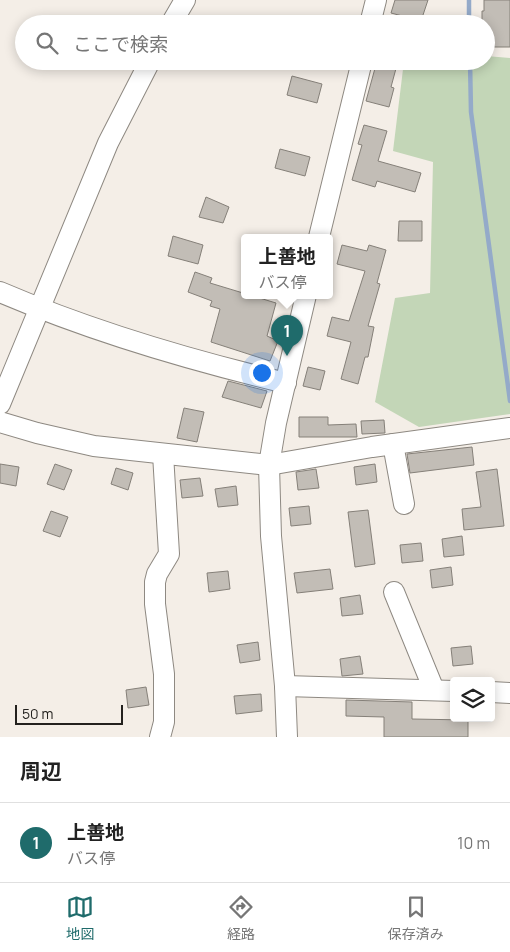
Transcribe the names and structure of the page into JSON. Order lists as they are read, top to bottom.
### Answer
{
  "scale_bar": "50 m",
  "page": {
    "search": "ここで検索",
    "popup": ["上善地", "バス停"],
    "pins": "1",
    "scale": "50 m",
    "heading": "周辺",
    "list": [
      {
        "mark": "1",
        "name": "上善地",
        "note": "バス停",
        "value": "10 m"
      }
    ],
    "nav": ["地図", "経路", "保存済み"]
  }
}
